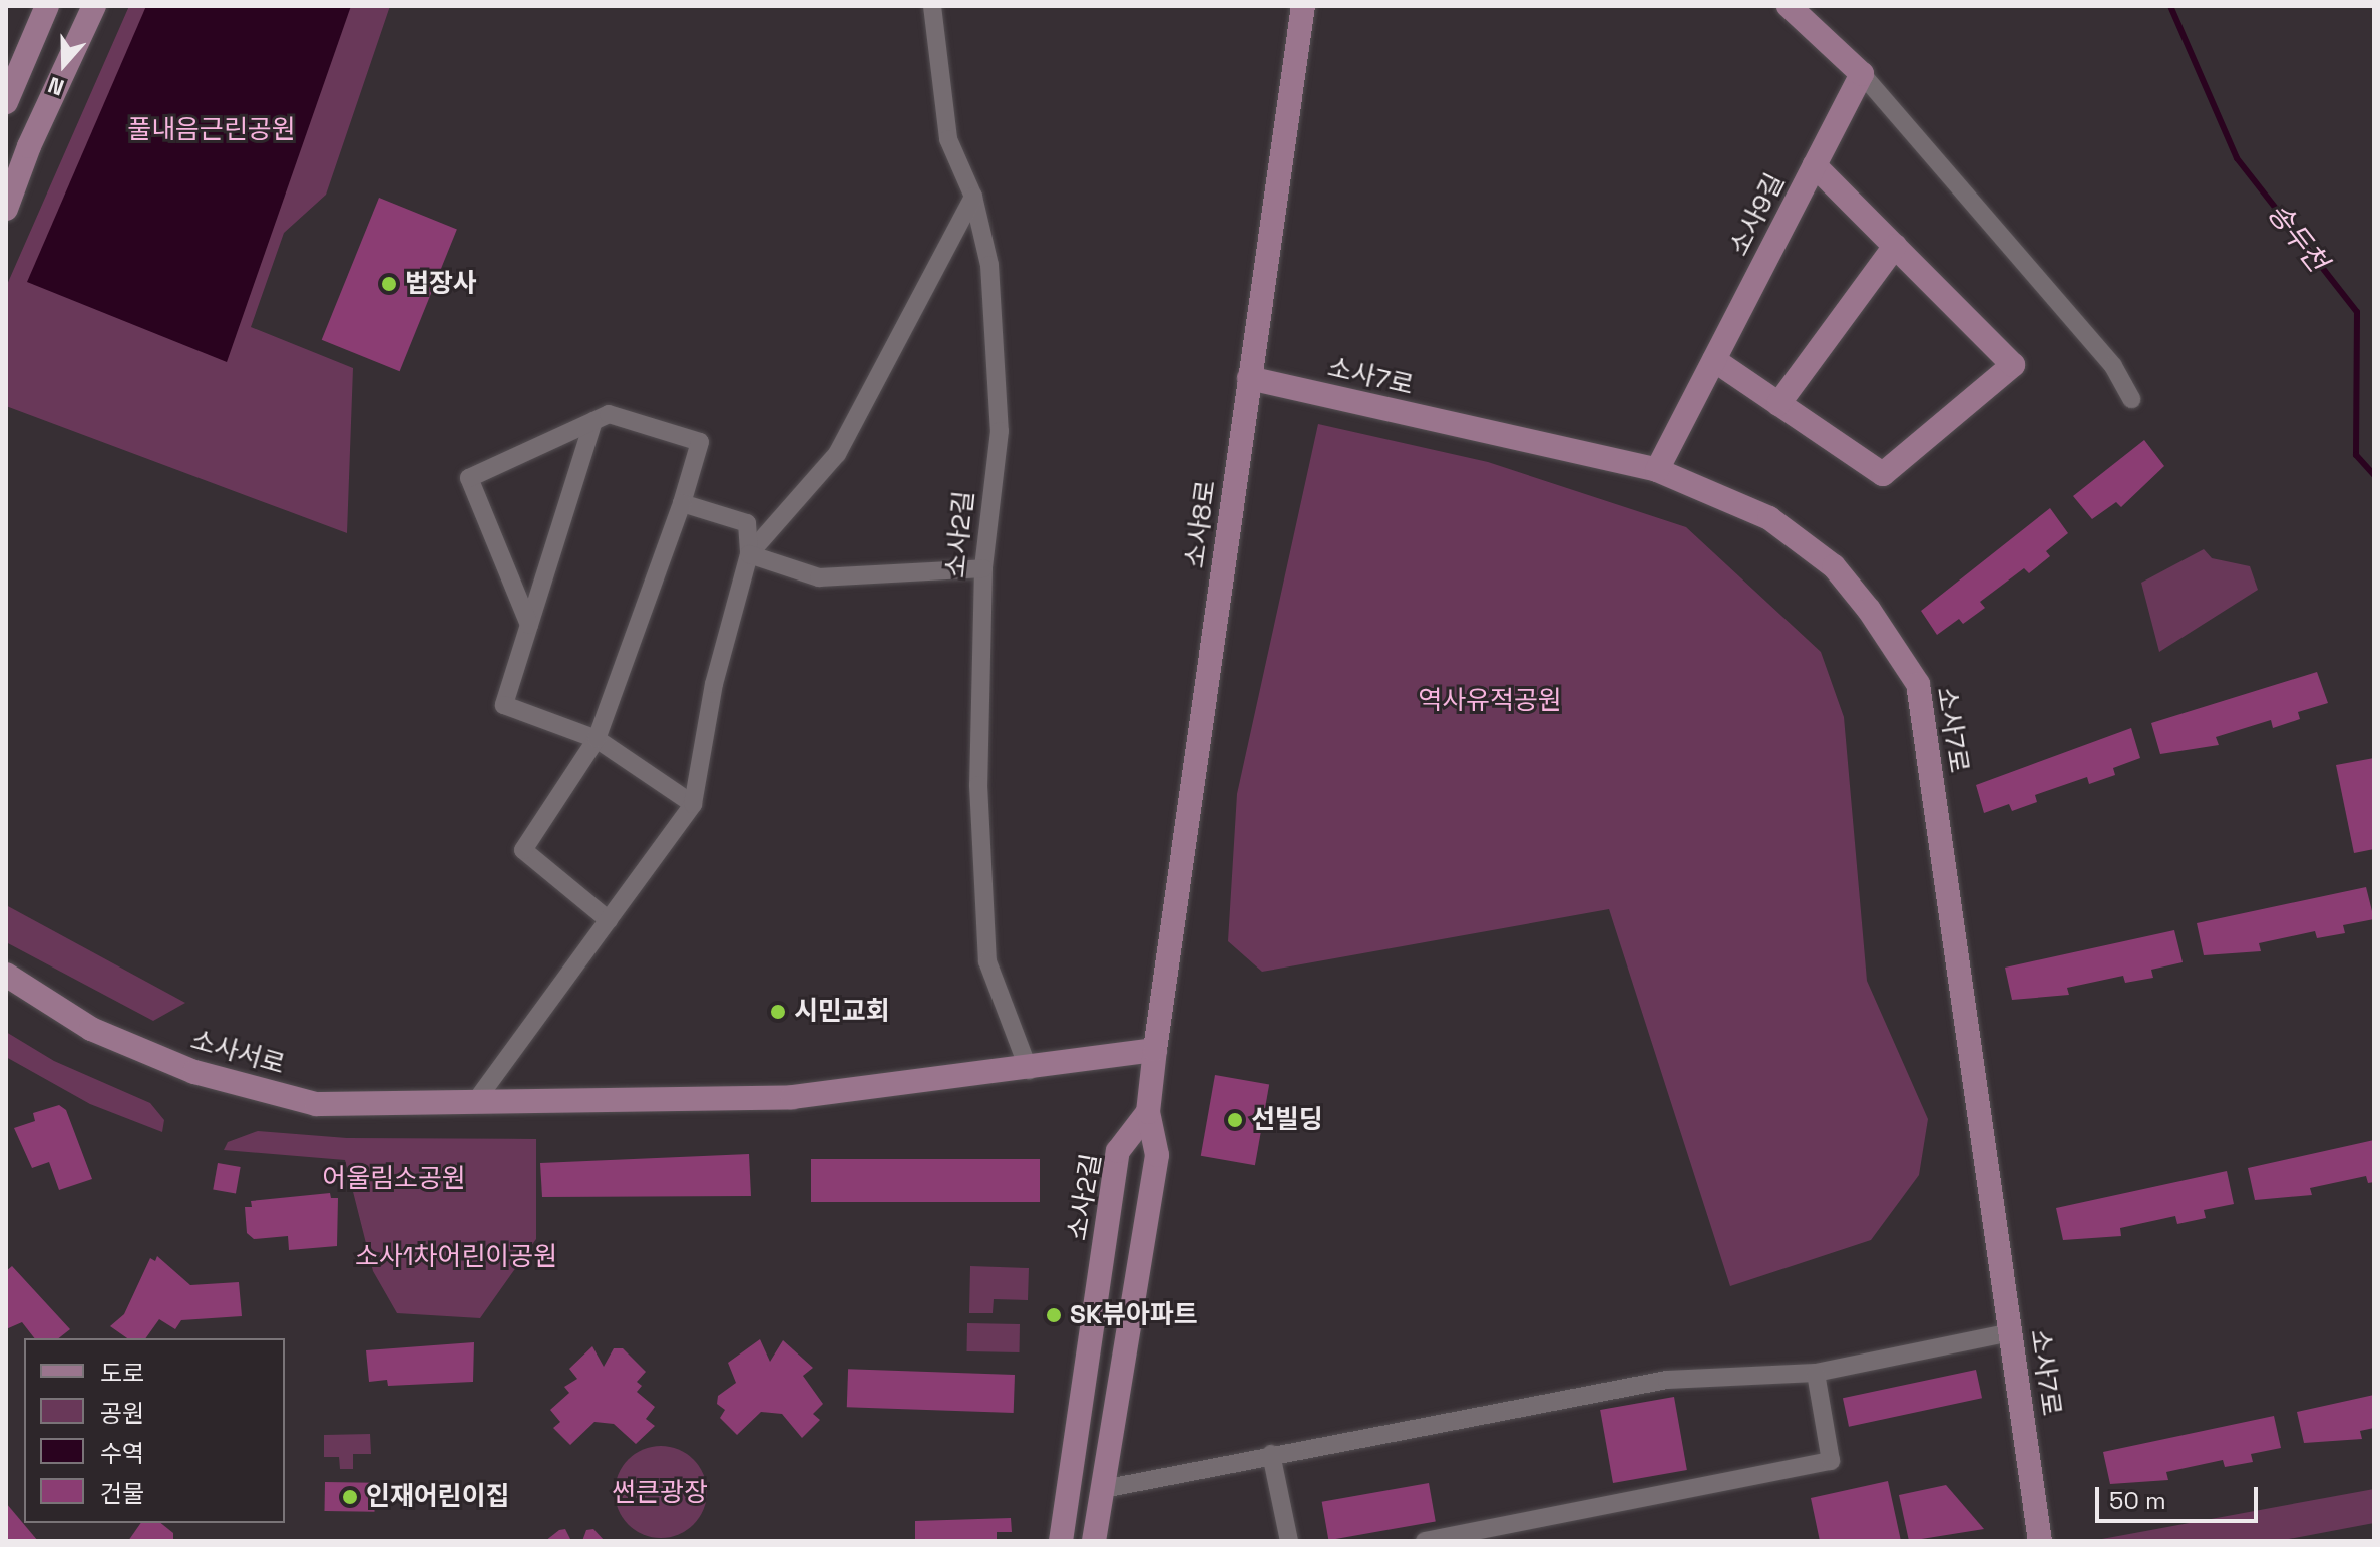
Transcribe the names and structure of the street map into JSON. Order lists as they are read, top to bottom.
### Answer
{
  "streets": {
    "street": [
      "소사9길",
      "소사7로",
      "소사8로",
      "소사2길",
      "소사서로"
    ]
  },
  "crossings": [
    ["소사9길", "소사7로"],
    ["소사7로", "소사8로"],
    ["소사8로", "소사2길"]
  ],
  "water": ["송두천"],
  "parks": [
    "풀내음근린공원",
    "역사유적공원",
    "어울림소공원",
    "소사1차어린이공원",
    "썬큰광장"
  ],
  "places": [
    "법장사",
    "시민교회",
    "선빌딩",
    "SK뷰아파트",
    "인재어린이집"
  ],
  "legend": [
    "도로",
    "공원",
    "수역",
    "건물"
  ],
  "scale_bar": "50 m",
  "north": "bottom"
}
